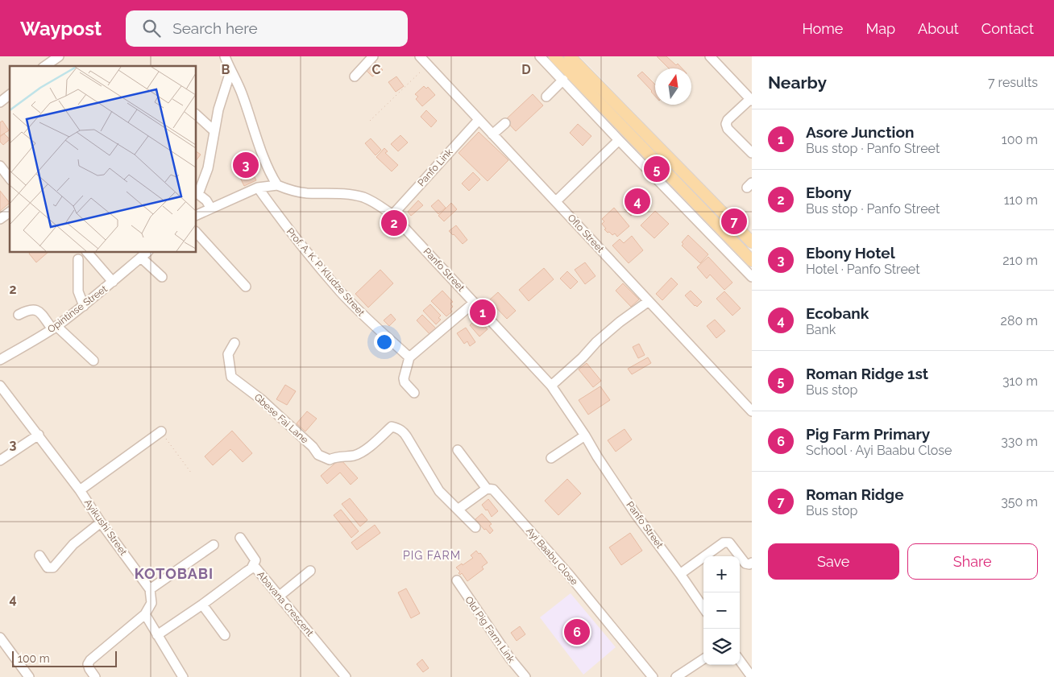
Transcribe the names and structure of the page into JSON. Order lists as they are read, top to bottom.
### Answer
{
  "streets": {
    "street": [
      "Panfo Link",
      "Oflo Street",
      "Panfo Street",
      "Prof. A. K. P. Kludze Street",
      "Opintinse Street",
      "Gbese Fai Lane",
      "Ayikushi Street",
      "Ayi Baabu Close",
      "Abavana Crescent",
      "Old Pig Farm Link"
    ]
  },
  "crossings": [
    ["Panfo Link", "Oflo Street"],
    ["Panfo Link", "Panfo Street"]
  ],
  "districts": ["PIG FARM", "KOTOBABI"],
  "scale_bar": "100 m",
  "north": "top",
  "page": {
    "header": "Waypost",
    "search": "Search here",
    "nav": [
      "Home",
      "Map",
      "About",
      "Contact"
    ],
    "heading": ["Nearby", "7 results"],
    "list": [
      {
        "mark": "1",
        "name": "Asore Junction",
        "note": "Bus stop · Panfo Street",
        "value": "100 m"
      },
      {
        "mark": "2",
        "name": "Ebony",
        "note": "Bus stop · Panfo Street",
        "value": "110 m"
      },
      {
        "mark": "3",
        "name": "Ebony Hotel",
        "note": "Hotel · Panfo Street",
        "value": "210 m"
      },
      {
        "mark": "4",
        "name": "Ecobank",
        "note": "Bank",
        "value": "280 m"
      },
      {
        "mark": "5",
        "name": "Roman Ridge 1st",
        "note": "Bus stop",
        "value": "310 m"
      },
      {
        "mark": "6",
        "name": "Pig Farm Primary",
        "note": "School · Ayi Baabu Close",
        "value": "330 m"
      },
      {
        "mark": "7",
        "name": "Roman Ridge",
        "note": "Bus stop",
        "value": "350 m"
      }
    ],
    "pins": [
      "3",
      "5",
      "4",
      "7",
      "2",
      "1",
      "6"
    ],
    "buttons": ["Save", "Share"],
    "map_buttons": ["+", "−"],
    "scale": "100 m"
  },
  "grid": {
    "columns": ["B", "C", "D"],
    "rows": ["2", "3", "4"]
  }
}
